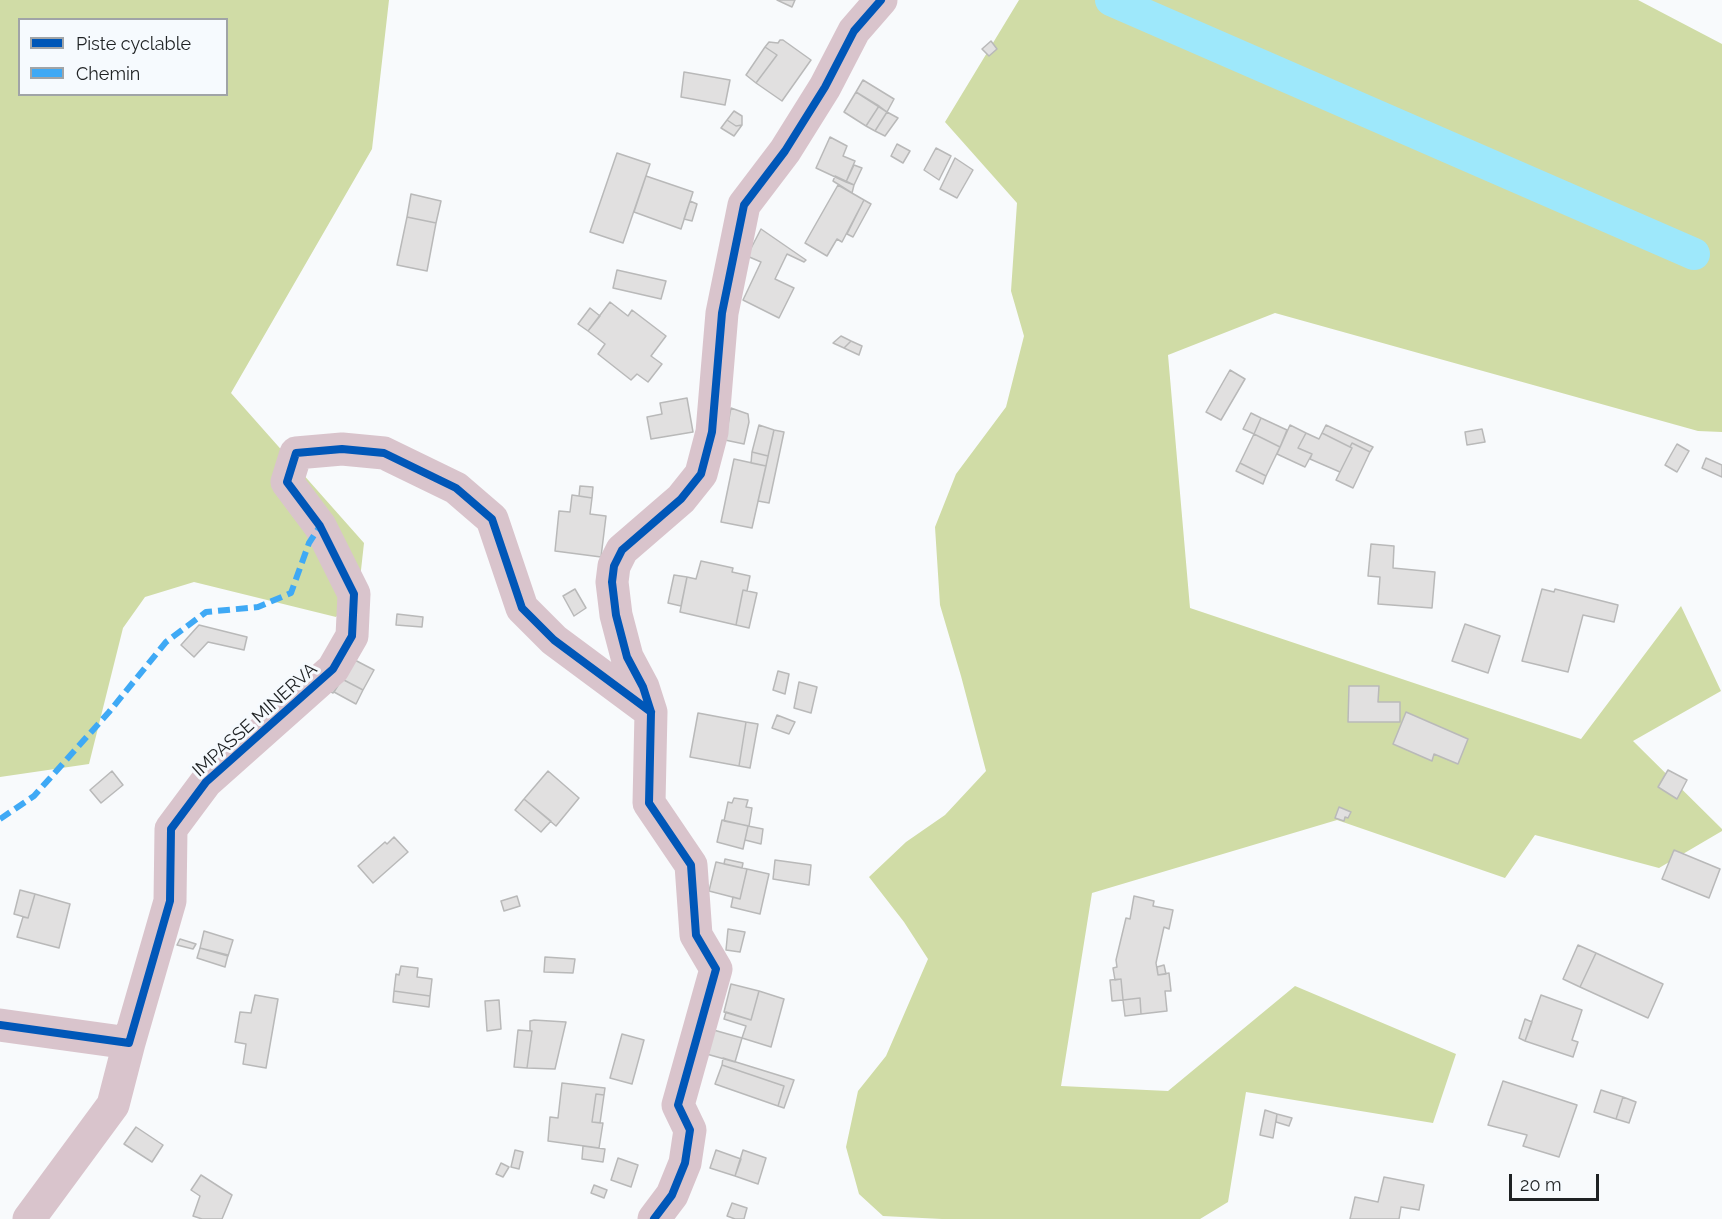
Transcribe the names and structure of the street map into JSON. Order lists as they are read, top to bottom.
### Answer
{
  "streets": {
    "street": ["IMPASSE MINERVA"]
  },
  "legend": ["Piste cyclable", "Chemin"],
  "scale_bar": "20 m"
}
